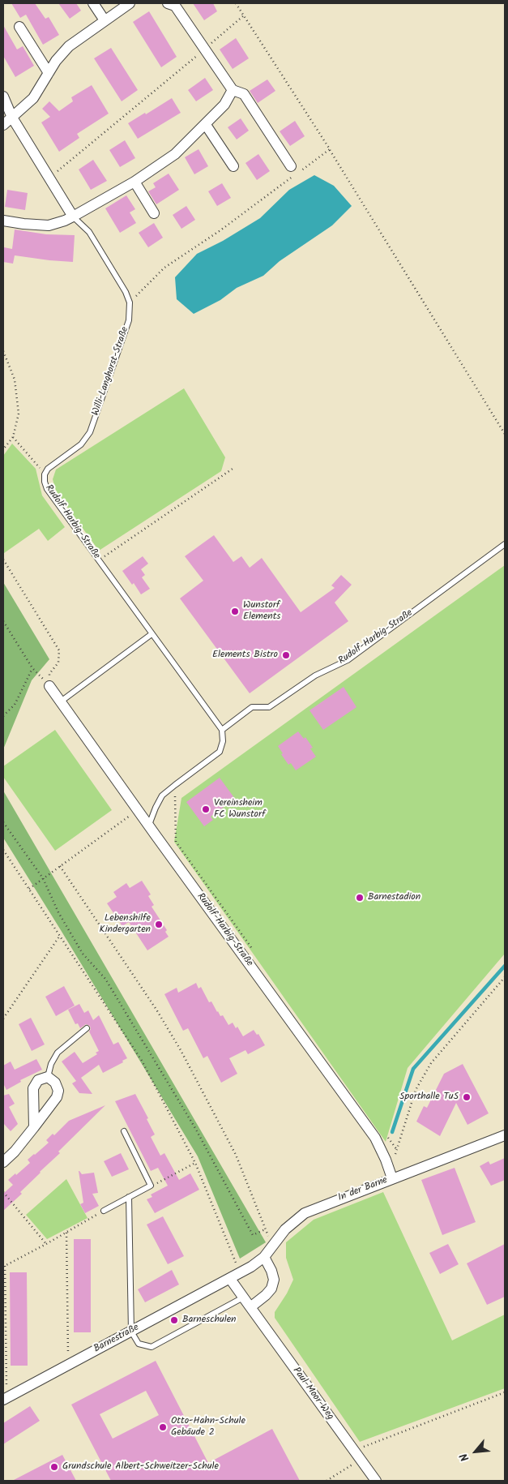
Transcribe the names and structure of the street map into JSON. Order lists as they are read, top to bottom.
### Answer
{
  "streets": {
    "street": [
      "Rudolf-Harbig-Straße",
      "In der Barne",
      "Barnestraße",
      "Paul-Moor-Weg"
    ],
    "lane": ["Willi-Langhorst-Straße"]
  },
  "crossings": [
    ["Willi-Langhorst-Straße", "Rudolf-Harbig-Straße"],
    ["Rudolf-Harbig-Straße", "In der Barne"],
    ["In der Barne", "Barnestraße"]
  ],
  "places": [
    "Wunstorf Elements",
    "Elements Bistro",
    "Vereinsheim FC Wunstorf",
    "Barnestadion",
    "Lebenshilfe Kindergarten",
    "Sporthalle TuS",
    "Barneschulen",
    "Otto-Hahn-Schule Gebäude 2",
    "Grundschule Albert-Schweitzer-Schule"
  ],
  "north": "bottom left"
}
